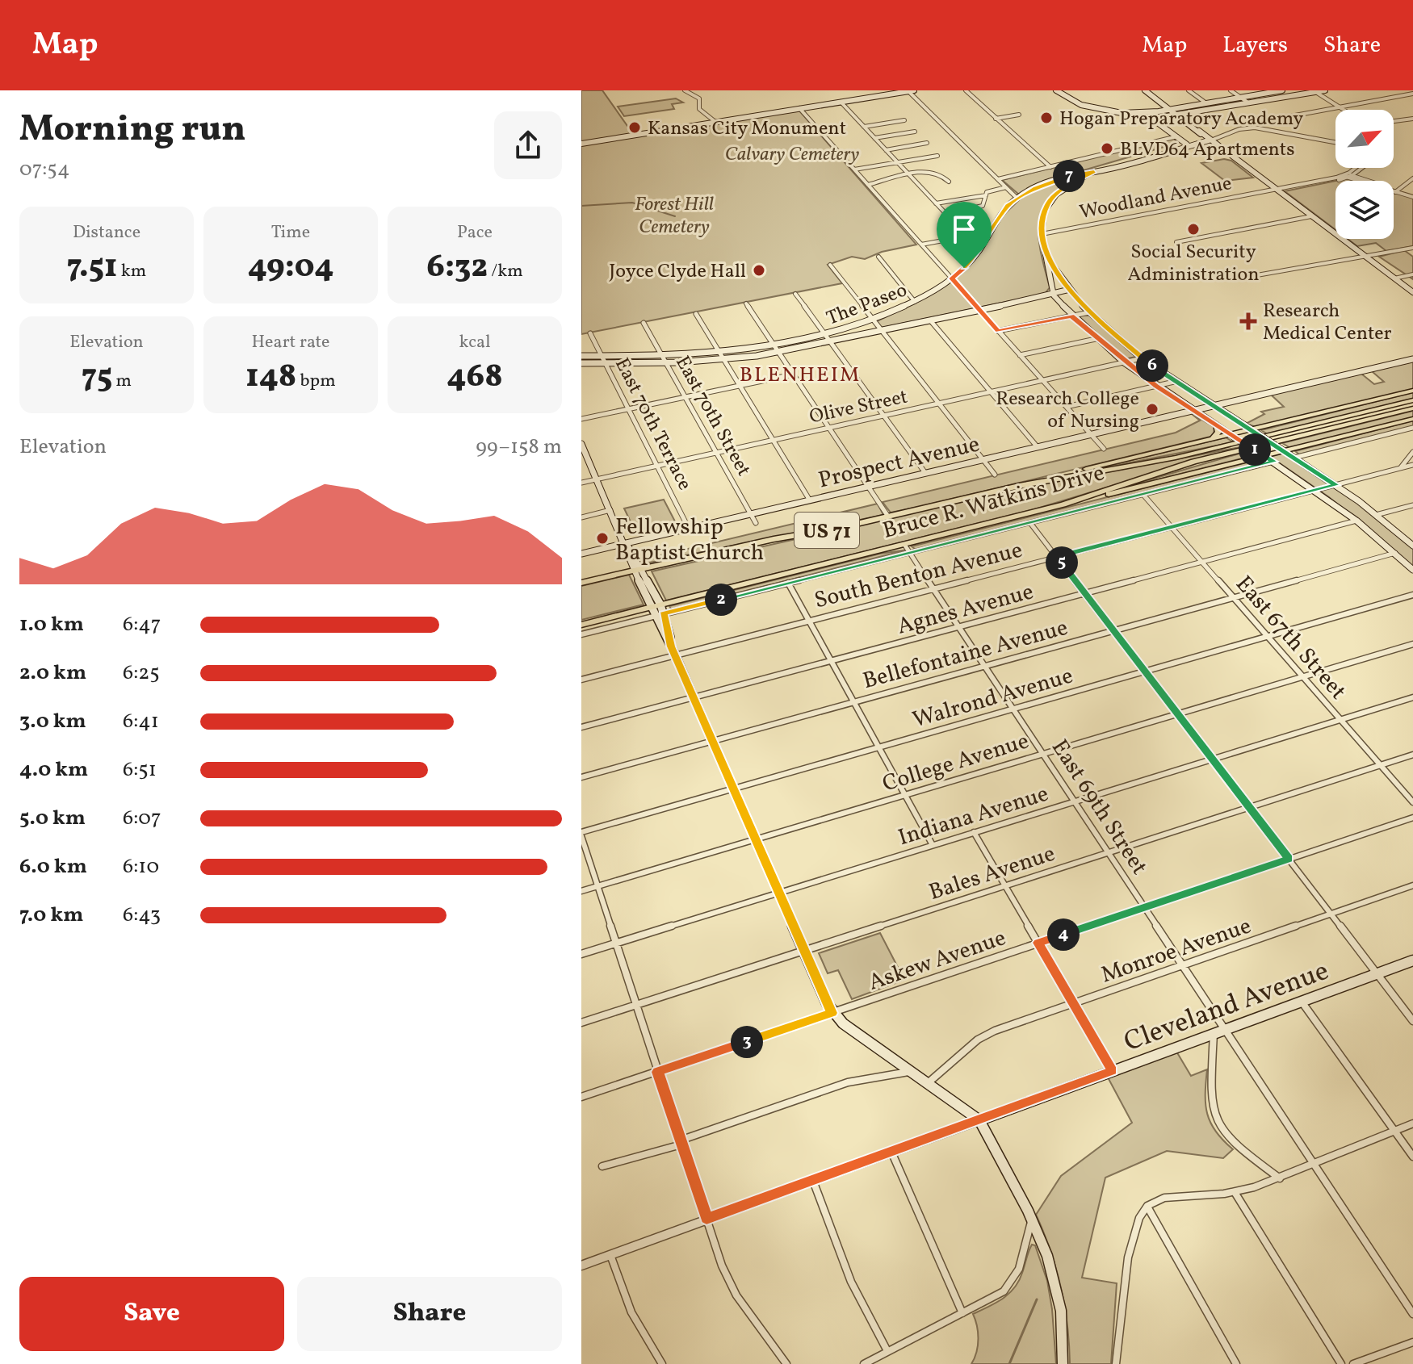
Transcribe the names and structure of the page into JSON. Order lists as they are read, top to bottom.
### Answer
{
  "streets": {
    "highway": ["Bruce R. Watkins Drive", "US 71"],
    "main road": ["The Paseo", "Prospect Avenue", "Cleveland Avenue"],
    "street": [
      "Woodland Avenue",
      "Olive Street",
      "East 70th Street",
      "East 70th Terrace",
      "South Benton Avenue",
      "Agnes Avenue",
      "East 67th Street",
      "Bellefontaine Avenue",
      "Walrond Avenue",
      "College Avenue",
      "East 69th Street",
      "Indiana Avenue",
      "Bales Avenue",
      "Monroe Avenue",
      "Askew Avenue"
    ]
  },
  "crossings": [
    ["The Paseo", "East 70th Street"],
    ["The Paseo", "East 70th Terrace"],
    ["Olive Street", "East 70th Street"],
    ["Olive Street", "East 70th Terrace"],
    ["East 70th Street", "Prospect Avenue"],
    ["East 70th Terrace", "Prospect Avenue"],
    ["Bruce R. Watkins Drive", "East 69th Street"],
    ["South Benton Avenue", "East 67th Street"],
    ["South Benton Avenue", "East 69th Street"],
    ["Agnes Avenue", "East 67th Street"],
    ["Agnes Avenue", "East 69th Street"],
    ["East 67th Street", "Bellefontaine Avenue"],
    ["East 67th Street", "Walrond Avenue"],
    ["East 67th Street", "College Avenue"],
    ["East 67th Street", "Indiana Avenue"],
    ["East 67th Street", "Bales Avenue"],
    ["Bellefontaine Avenue", "East 69th Street"],
    ["Walrond Avenue", "East 69th Street"],
    ["College Avenue", "East 69th Street"],
    ["East 69th Street", "Indiana Avenue"],
    ["East 69th Street", "Bales Avenue"],
    ["East 69th Street", "Monroe Avenue"],
    ["East 69th Street", "Askew Avenue"],
    ["East 69th Street", "Cleveland Avenue"]
  ],
  "districts": ["BLENHEIM"],
  "parks": ["Calvary Cemetery", "Forest Hill Cemetery"],
  "places": {
    "other": [
      "Hogan Preparatory Academy",
      "Kansas City Monument",
      "BLVD64 Apartments",
      "Social Security Administration",
      "Joyce Clyde Hall",
      "Research College of Nursing",
      "Fellowship Baptist Church"
    ],
    "health": ["Research Medical Center"]
  },
  "north": "top right",
  "page": {
    "header": "Map",
    "nav": ["Map", "Layers", "Share"],
    "heading": ["Morning run", "07:54"],
    "pins": [
      "7",
      "6",
      "1",
      "5",
      "2",
      "4",
      "3"
    ],
    "stats": [
      ["Distance", "7.51 km"],
      ["Time", "49:04"],
      ["Pace", "6:32 /km"],
      ["Elevation", "75 m"],
      ["Heart rate", "148 bpm"],
      ["kcal", "468"]
    ],
    "chart": ["Elevation", "99–158 m"],
    "list": [
      {
        "name": "1.0 km",
        "note": "6:47"
      },
      {
        "name": "2.0 km",
        "note": "6:25"
      },
      {
        "name": "3.0 km",
        "note": "6:41"
      },
      {
        "name": "4.0 km",
        "note": "6:51"
      },
      {
        "name": "5.0 km",
        "note": "6:07"
      },
      {
        "name": "6.0 km",
        "note": "6:10"
      },
      {
        "name": "7.0 km",
        "note": "6:43"
      }
    ],
    "buttons": ["Save", "Share"]
  }
}
